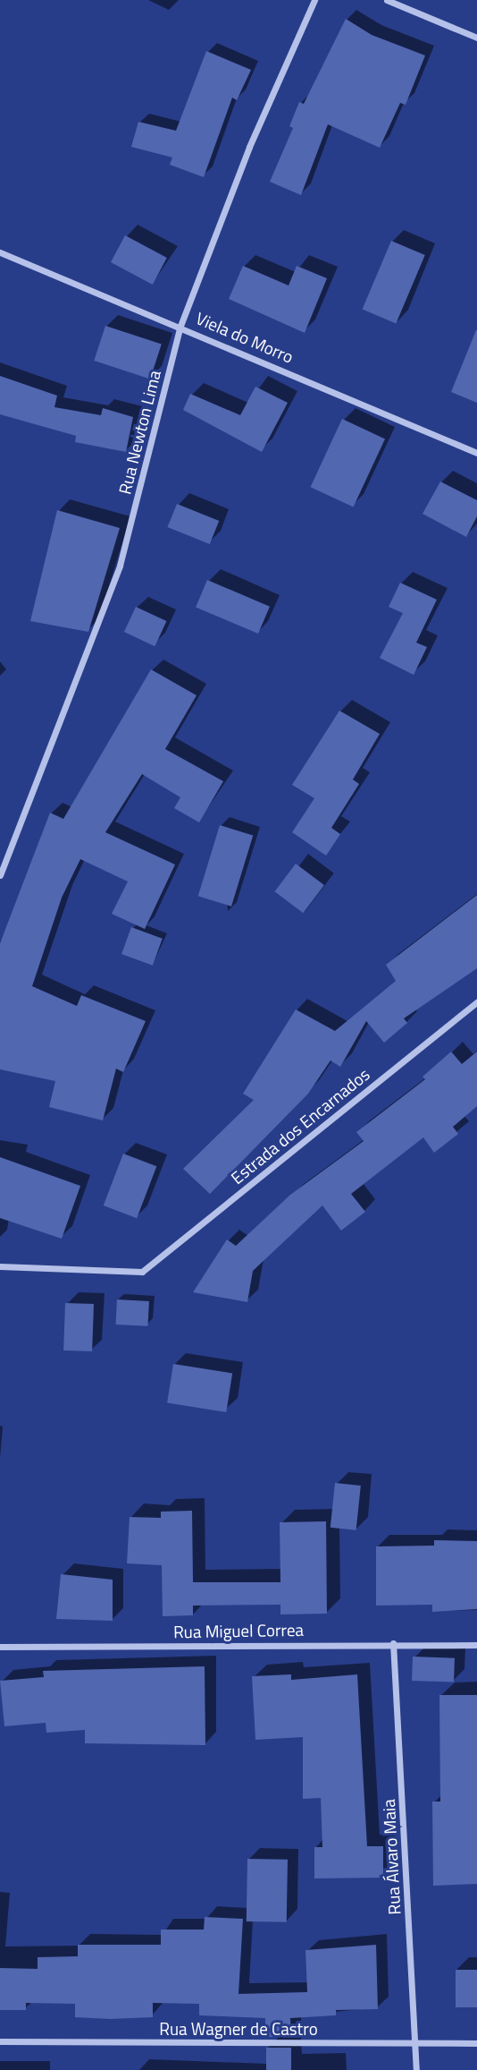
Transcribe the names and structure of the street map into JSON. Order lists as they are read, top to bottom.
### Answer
{
  "streets": {
    "street": [
      "Viela do Morro",
      "Rua Newton Lima",
      "Estrada dos Encarnados",
      "Rua Miguel Correa",
      "Rua Álvaro Maia",
      "Rua Wagner de Castro"
    ]
  },
  "crossings": [
    ["Viela do Morro", "Rua Newton Lima"],
    ["Rua Miguel Correa", "Rua Álvaro Maia"],
    ["Rua Álvaro Maia", "Rua Wagner de Castro"]
  ]
}
